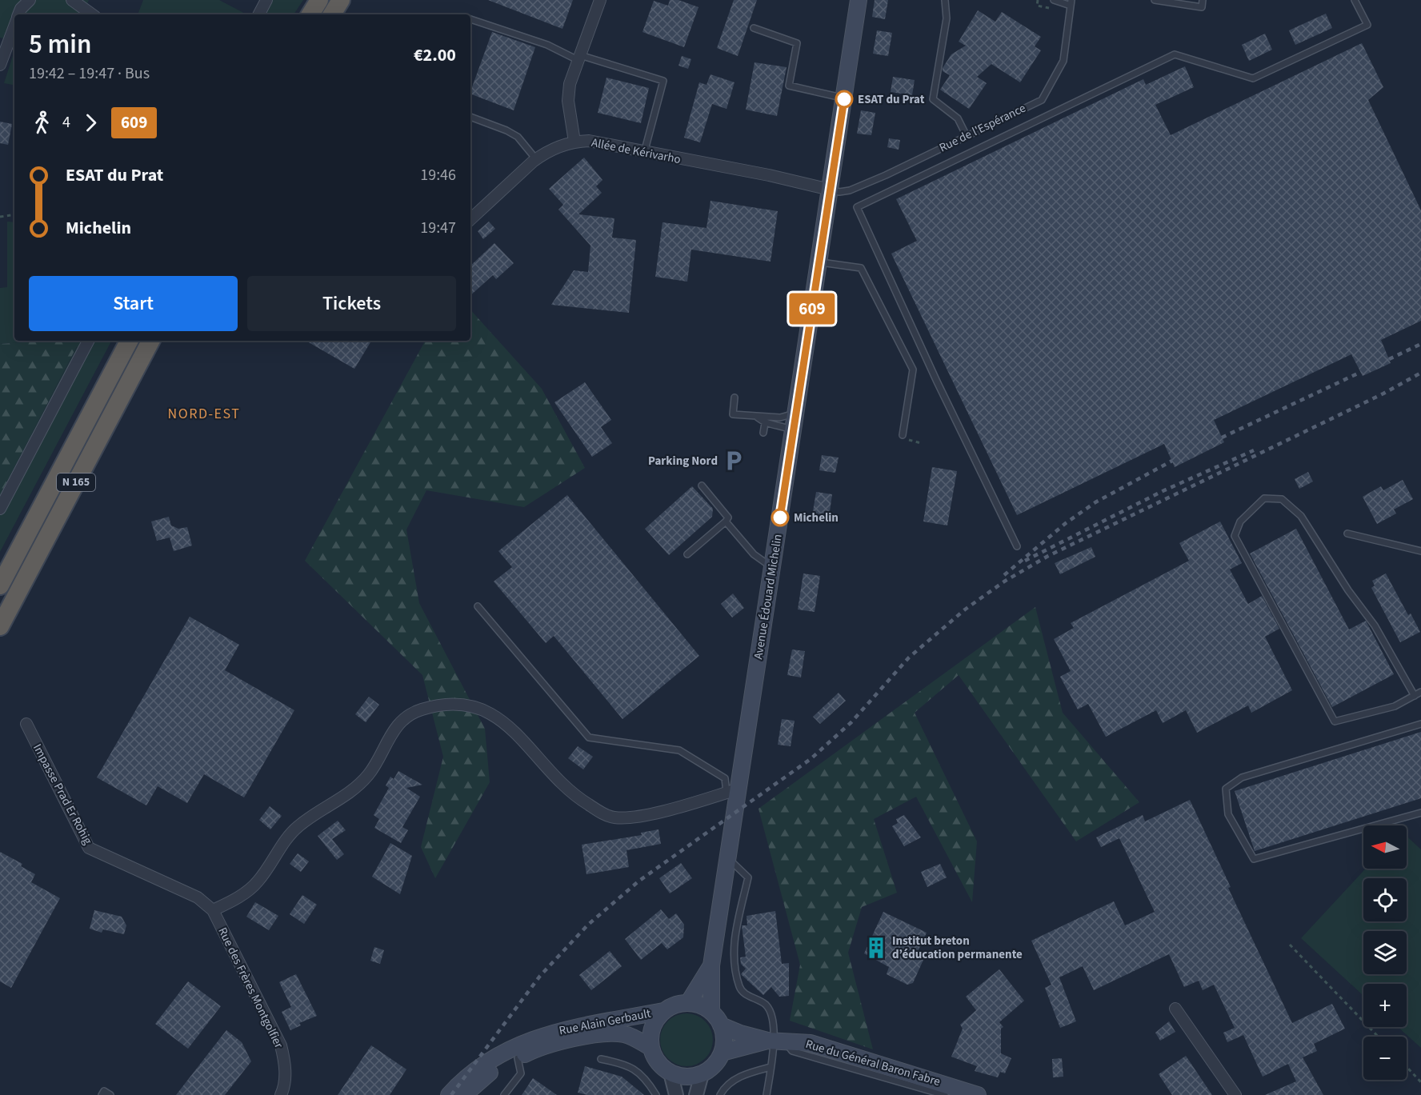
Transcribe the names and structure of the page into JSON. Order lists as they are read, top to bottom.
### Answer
{
  "streets": {
    "highway": ["N 165"],
    "main road": ["Avenue Édouard Michelin", "Rue Alain Gerbault", "Rue du Général Baron Fabre"],
    "street": ["Allée de Kérivarho", "Impasse Prad Er Rohig", "Rue des Frères Montgolfier"],
    "lane": ["Rue de l'Espérance"]
  },
  "crossings": [
    ["Rue de l'Espérance", "Allée de Kérivarho"],
    ["Rue de l'Espérance", "Avenue Édouard Michelin"],
    ["Allée de Kérivarho", "Avenue Édouard Michelin"],
    ["Avenue Édouard Michelin", "Rue Alain Gerbault"],
    ["Avenue Édouard Michelin", "Rue du Général Baron Fabre"],
    ["Impasse Prad Er Rohig", "Rue des Frères Montgolfier"],
    ["Rue Alain Gerbault", "Rue du Général Baron Fabre"]
  ],
  "districts": ["NORD-EST"],
  "places": {
    "other": ["ESAT du Prat", "Michelin"],
    "parking": ["Parking Nord"],
    "building": ["Institut breton d’éducation permanente"]
  },
  "lines": ["bus line 609"],
  "north": "left",
  "page": {
    "on_map": "609",
    "heading": ["5 min", "19:42 – 19:47 · Bus", "€2.00"],
    "legs": ["4", "609"],
    "list": [
      {
        "name": "ESAT du Prat",
        "value": "19:46"
      },
      {
        "name": "Michelin",
        "value": "19:47"
      }
    ],
    "buttons": ["Start", "Tickets"],
    "map_buttons": ["+", "−"]
  }
}
